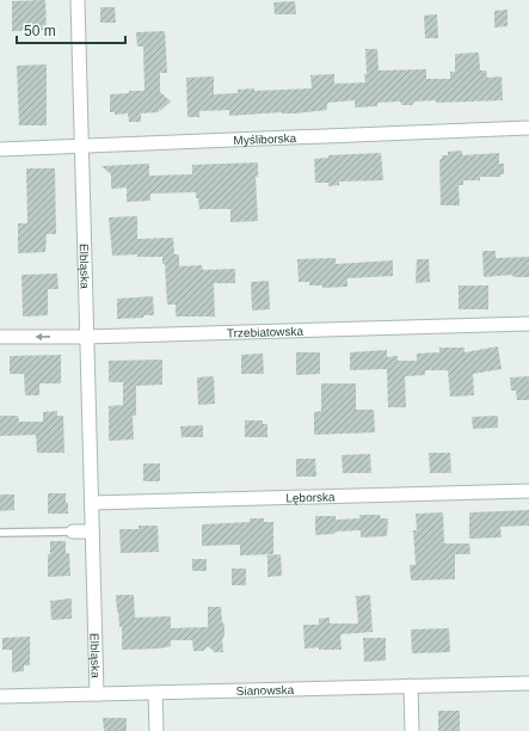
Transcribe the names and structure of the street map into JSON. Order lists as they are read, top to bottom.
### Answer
{
  "streets": {
    "street": [
      "Myśliborska",
      "Elbląska",
      "Trzebiatowska",
      "Lęborska",
      "Sianowska"
    ]
  },
  "crossings": [
    ["Myśliborska", "Elbląska"],
    ["Elbląska", "Trzebiatowska"],
    ["Elbląska", "Lęborska"],
    ["Elbląska", "Sianowska"]
  ],
  "scale_bar": "50 m"
}
